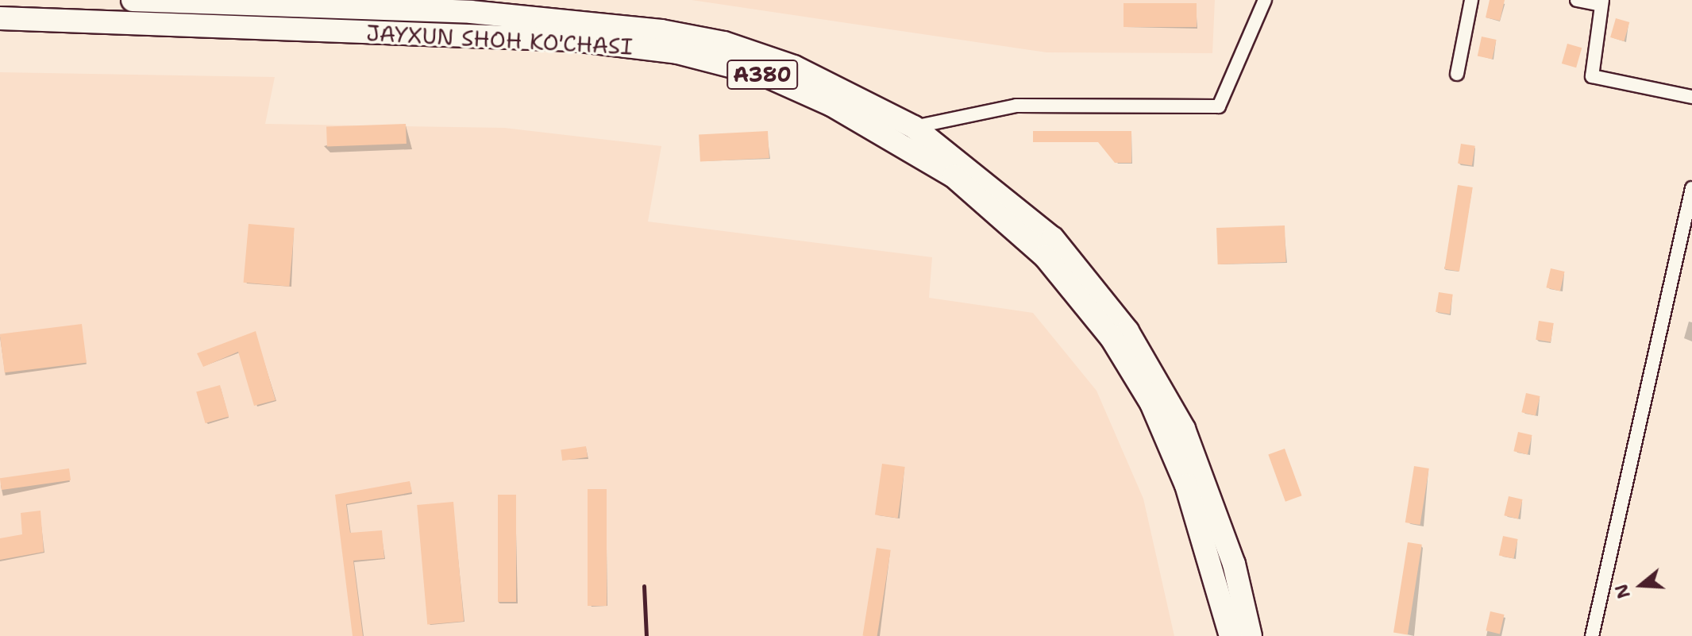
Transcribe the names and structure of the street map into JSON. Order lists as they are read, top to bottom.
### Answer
{
  "streets": {
    "highway": ["JAYXUN SHOH KO'CHASI", "A380"]
  },
  "north": "left"
}
